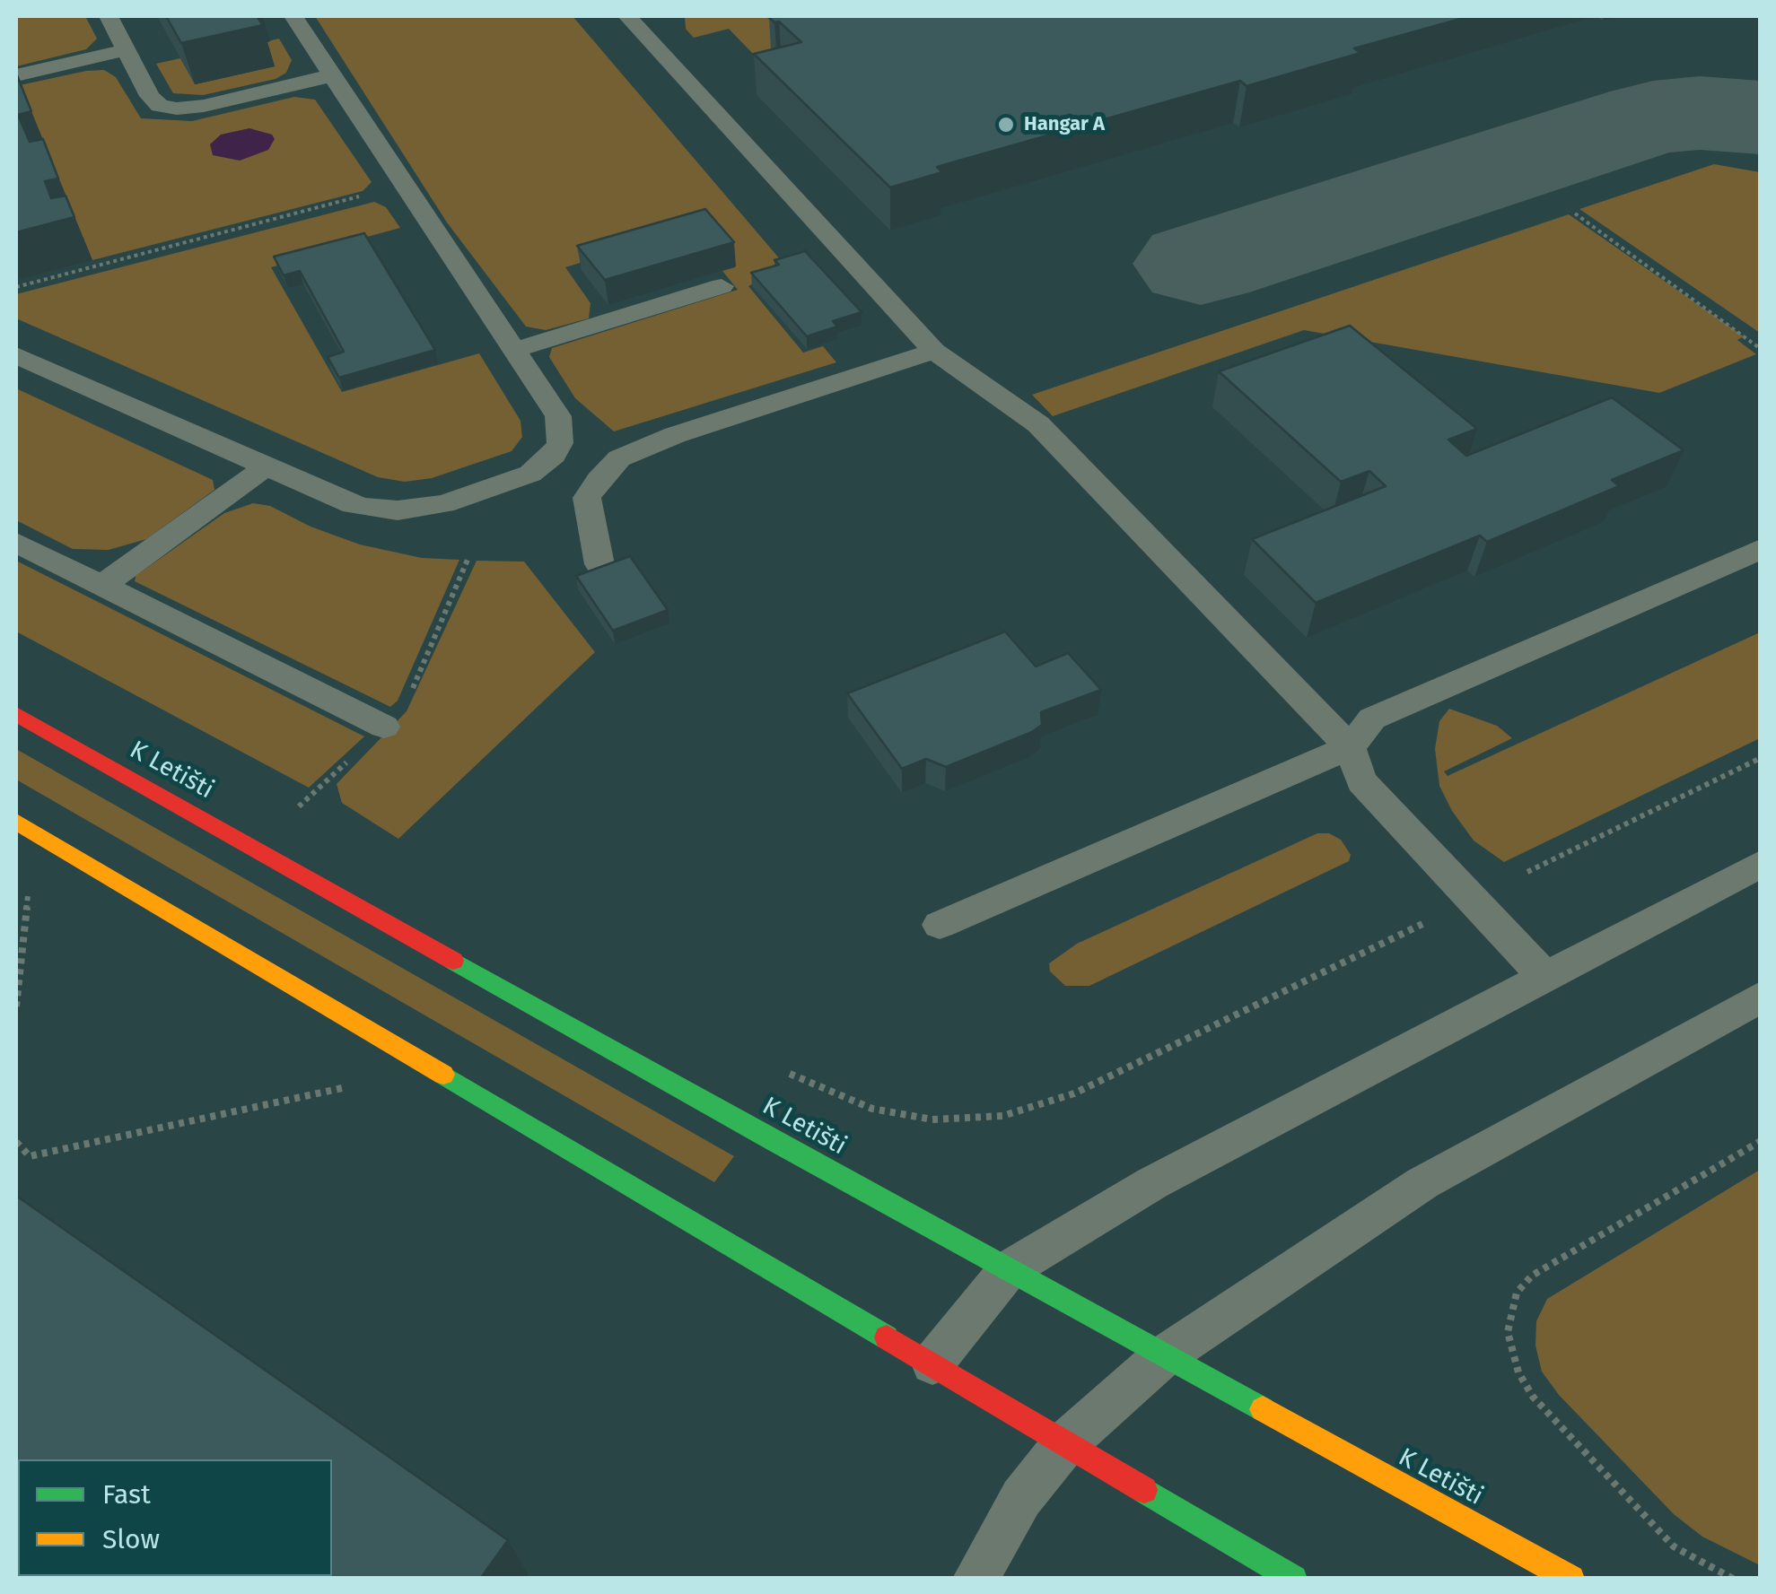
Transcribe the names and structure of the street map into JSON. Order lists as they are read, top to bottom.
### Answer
{
  "streets": {
    "main road": ["K Letišti"]
  },
  "places": ["Hangar A"],
  "legend": ["Fast", "Slow"]
}
